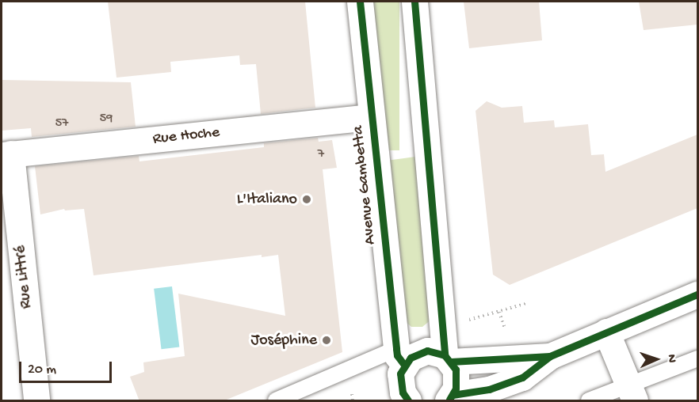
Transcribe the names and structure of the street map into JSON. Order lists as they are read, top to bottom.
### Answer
{
  "streets": {
    "street": ["Rue Hoche", "Avenue Gambetta", "Rue Littré"]
  },
  "crossings": [
    ["Rue Hoche", "Avenue Gambetta"],
    ["Rue Hoche", "Rue Littré"]
  ],
  "places": ["L'Italiano", "Joséphine"],
  "house_numbers": ["59", "57", "7"],
  "scale_bar": "20 m",
  "north": "right"
}
